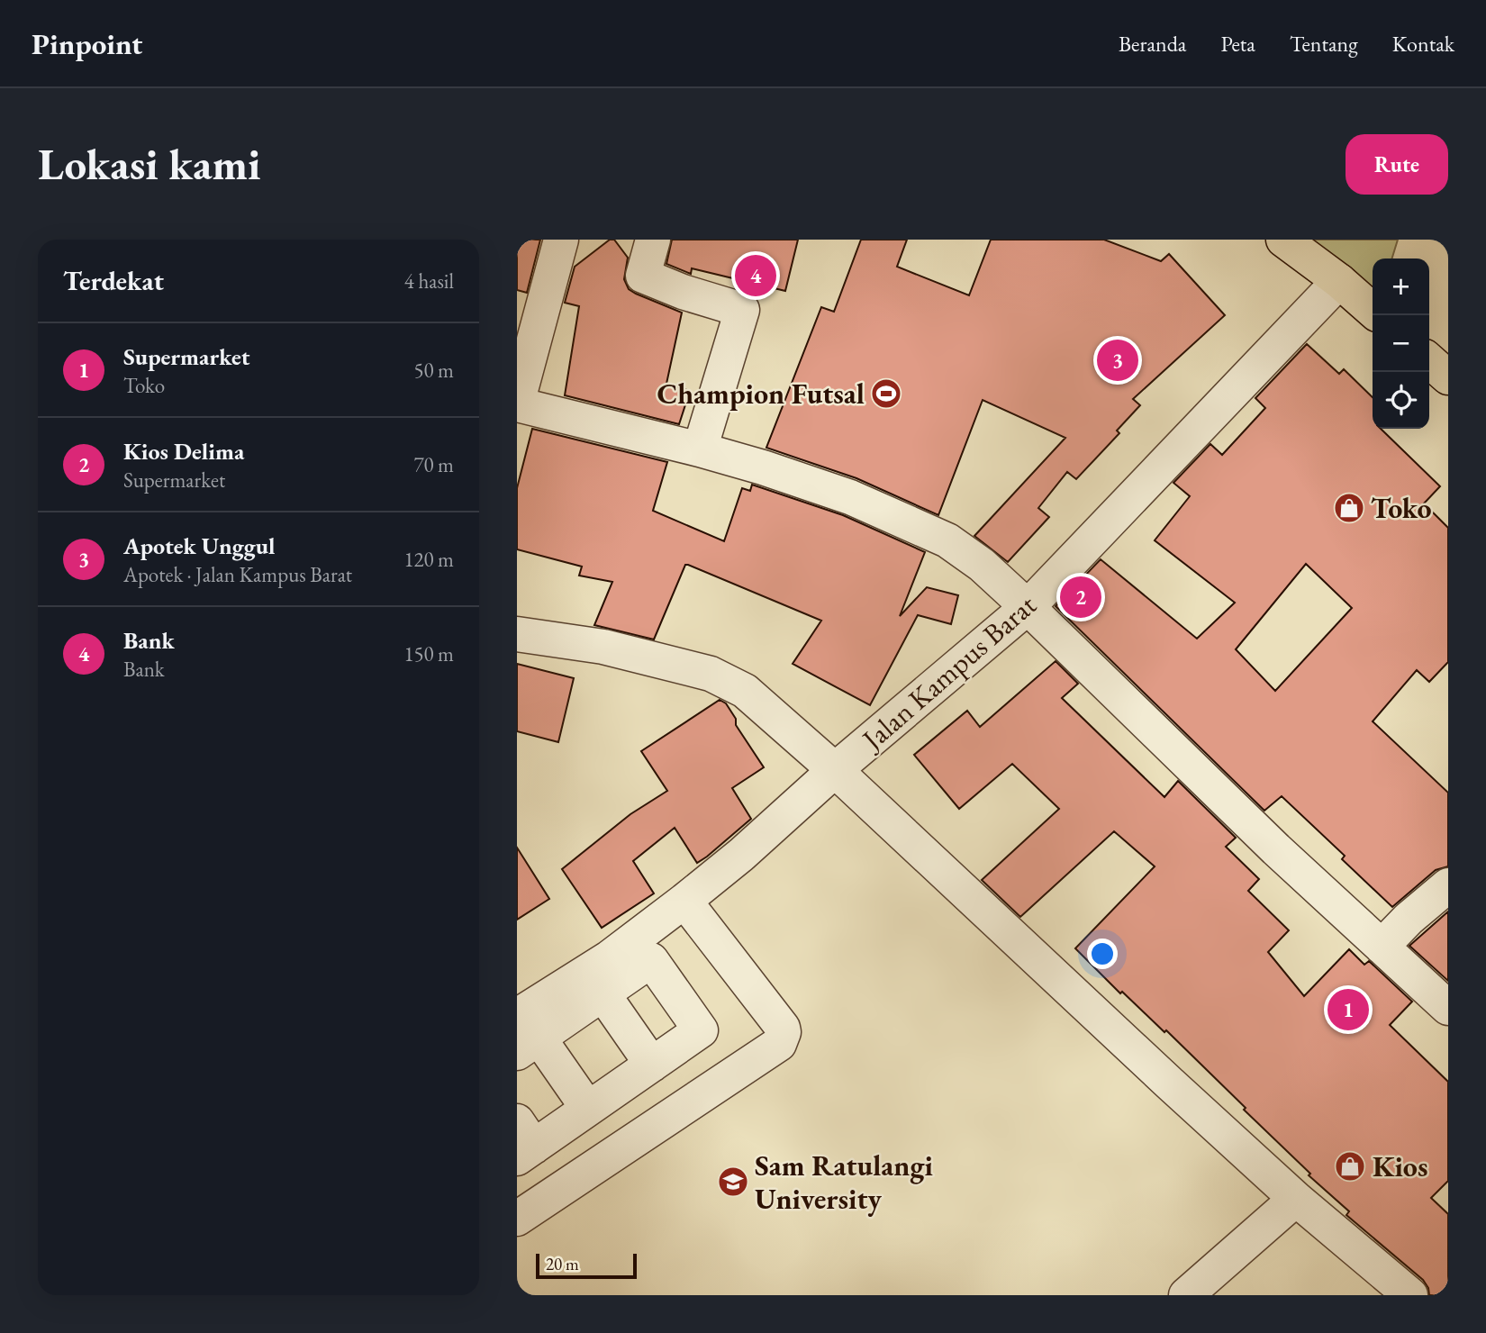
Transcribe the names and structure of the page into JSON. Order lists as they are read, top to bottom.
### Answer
{
  "streets": {
    "street": ["Jalan Kampus Barat"]
  },
  "places": {
    "sports": ["Champion Futsal"],
    "shop": ["Toko", "Kios"],
    "school or university": ["Sam Ratulangi University"]
  },
  "scale_bar": "20 m",
  "page": {
    "header": "Pinpoint",
    "nav": [
      "Beranda",
      "Peta",
      "Tentang",
      "Kontak"
    ],
    "buttons": "Rute",
    "title": "Lokasi kami",
    "heading": ["Terdekat", "4 hasil"],
    "pins": [
      "4",
      "3",
      "2",
      "1"
    ],
    "map_buttons": ["+", "−"],
    "list": [
      {
        "mark": "1",
        "name": "Supermarket",
        "note": "Toko",
        "value": "50 m"
      },
      {
        "mark": "2",
        "name": "Kios Delima",
        "note": "Supermarket",
        "value": "70 m"
      },
      {
        "mark": "3",
        "name": "Apotek Unggul",
        "note": "Apotek · Jalan Kampus Barat",
        "value": "120 m"
      },
      {
        "mark": "4",
        "name": "Bank",
        "note": "Bank",
        "value": "150 m"
      }
    ],
    "scale": "20 m"
  }
}
